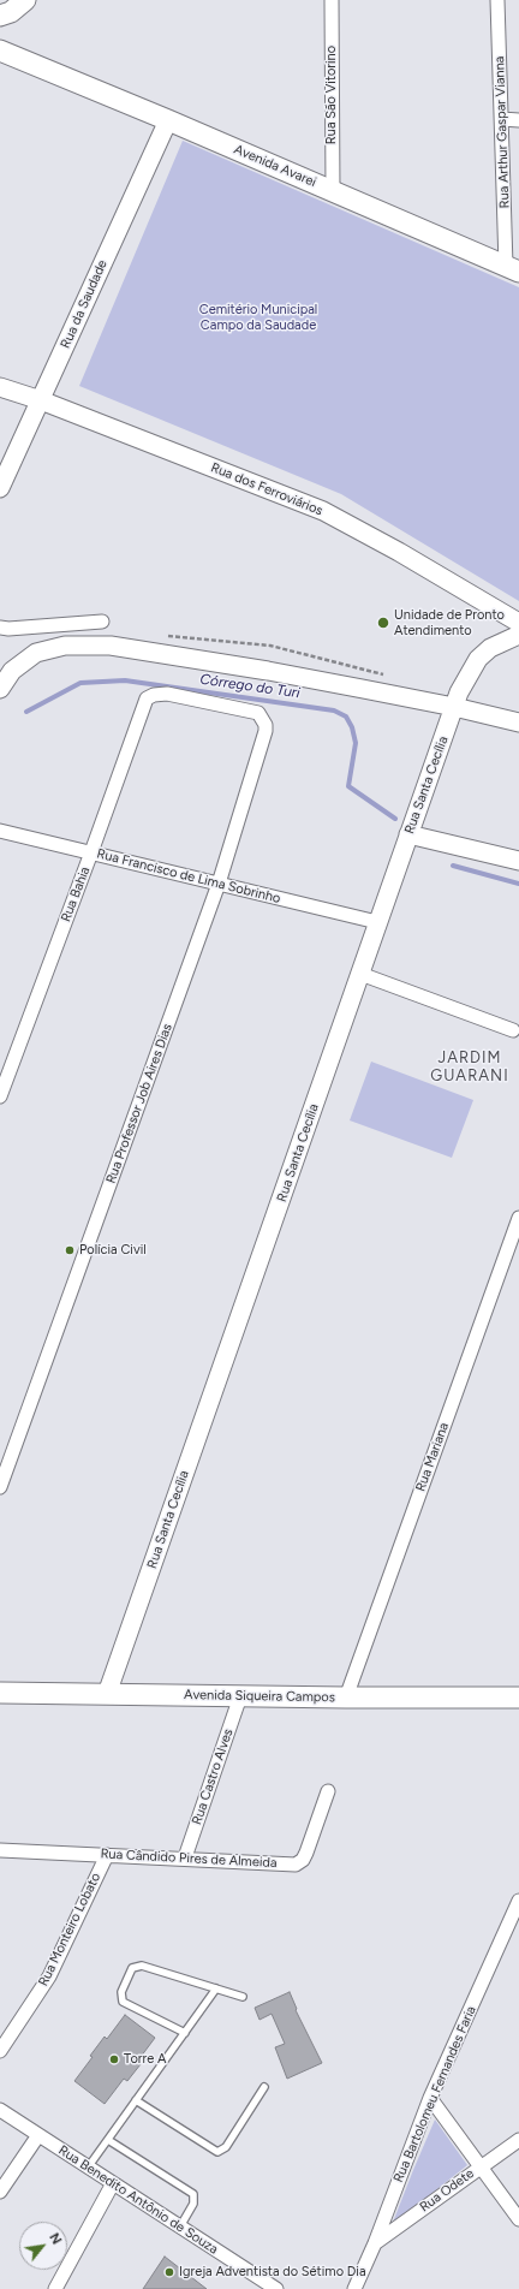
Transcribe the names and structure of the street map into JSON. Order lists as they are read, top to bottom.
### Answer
{
  "streets": {
    "main road": ["Avenida Avarei", "Avenida Siqueira Campos"],
    "street": [
      "Rua São Vitorino",
      "Rua Arthur Gaspar Vianna",
      "Rua da Saudade",
      "Rua dos Ferroviários",
      "Rua Santa Cecília",
      "Rua Francisco de Lima Sobrinho",
      "Rua Bahia",
      "Rua Professor Job Aires Dias",
      "Rua Mariana",
      "Rua Castro Alves",
      "Rua Cândido Pires de Almeida",
      "Rua Monteiro Lobato",
      "Rua Bartolomeu Fernandes Faria",
      "Rua Odete",
      "Rua Benedito Antônio de Souza"
    ]
  },
  "crossings": [
    ["Rua São Vitorino", "Avenida Avarei"],
    ["Rua Arthur Gaspar Vianna", "Avenida Avarei"],
    ["Avenida Avarei", "Rua da Saudade"],
    ["Rua da Saudade", "Rua dos Ferroviários"],
    ["Rua Santa Cecília", "Rua Francisco de Lima Sobrinho"],
    ["Rua Santa Cecília", "Avenida Siqueira Campos"],
    ["Rua Francisco de Lima Sobrinho", "Rua Bahia"],
    ["Rua Francisco de Lima Sobrinho", "Rua Professor Job Aires Dias"],
    ["Rua Bahia", "Rua Professor Job Aires Dias"],
    ["Rua Mariana", "Avenida Siqueira Campos"],
    ["Avenida Siqueira Campos", "Rua Castro Alves"],
    ["Rua Castro Alves", "Rua Cândido Pires de Almeida"],
    ["Rua Cândido Pires de Almeida", "Rua Monteiro Lobato"],
    ["Rua Bartolomeu Fernandes Faria", "Rua Odete"]
  ],
  "districts": ["JARDIM GUARANI"],
  "water": ["Córrego do Turi"],
  "parks": ["Cemitério Municipal Campo da Saudade"],
  "places": [
    "Unidade de Pronto Atendimento",
    "Polícia Civil",
    "Torre A",
    "Igreja Adventista do Sétimo Dia"
  ],
  "north": "top right"
}
